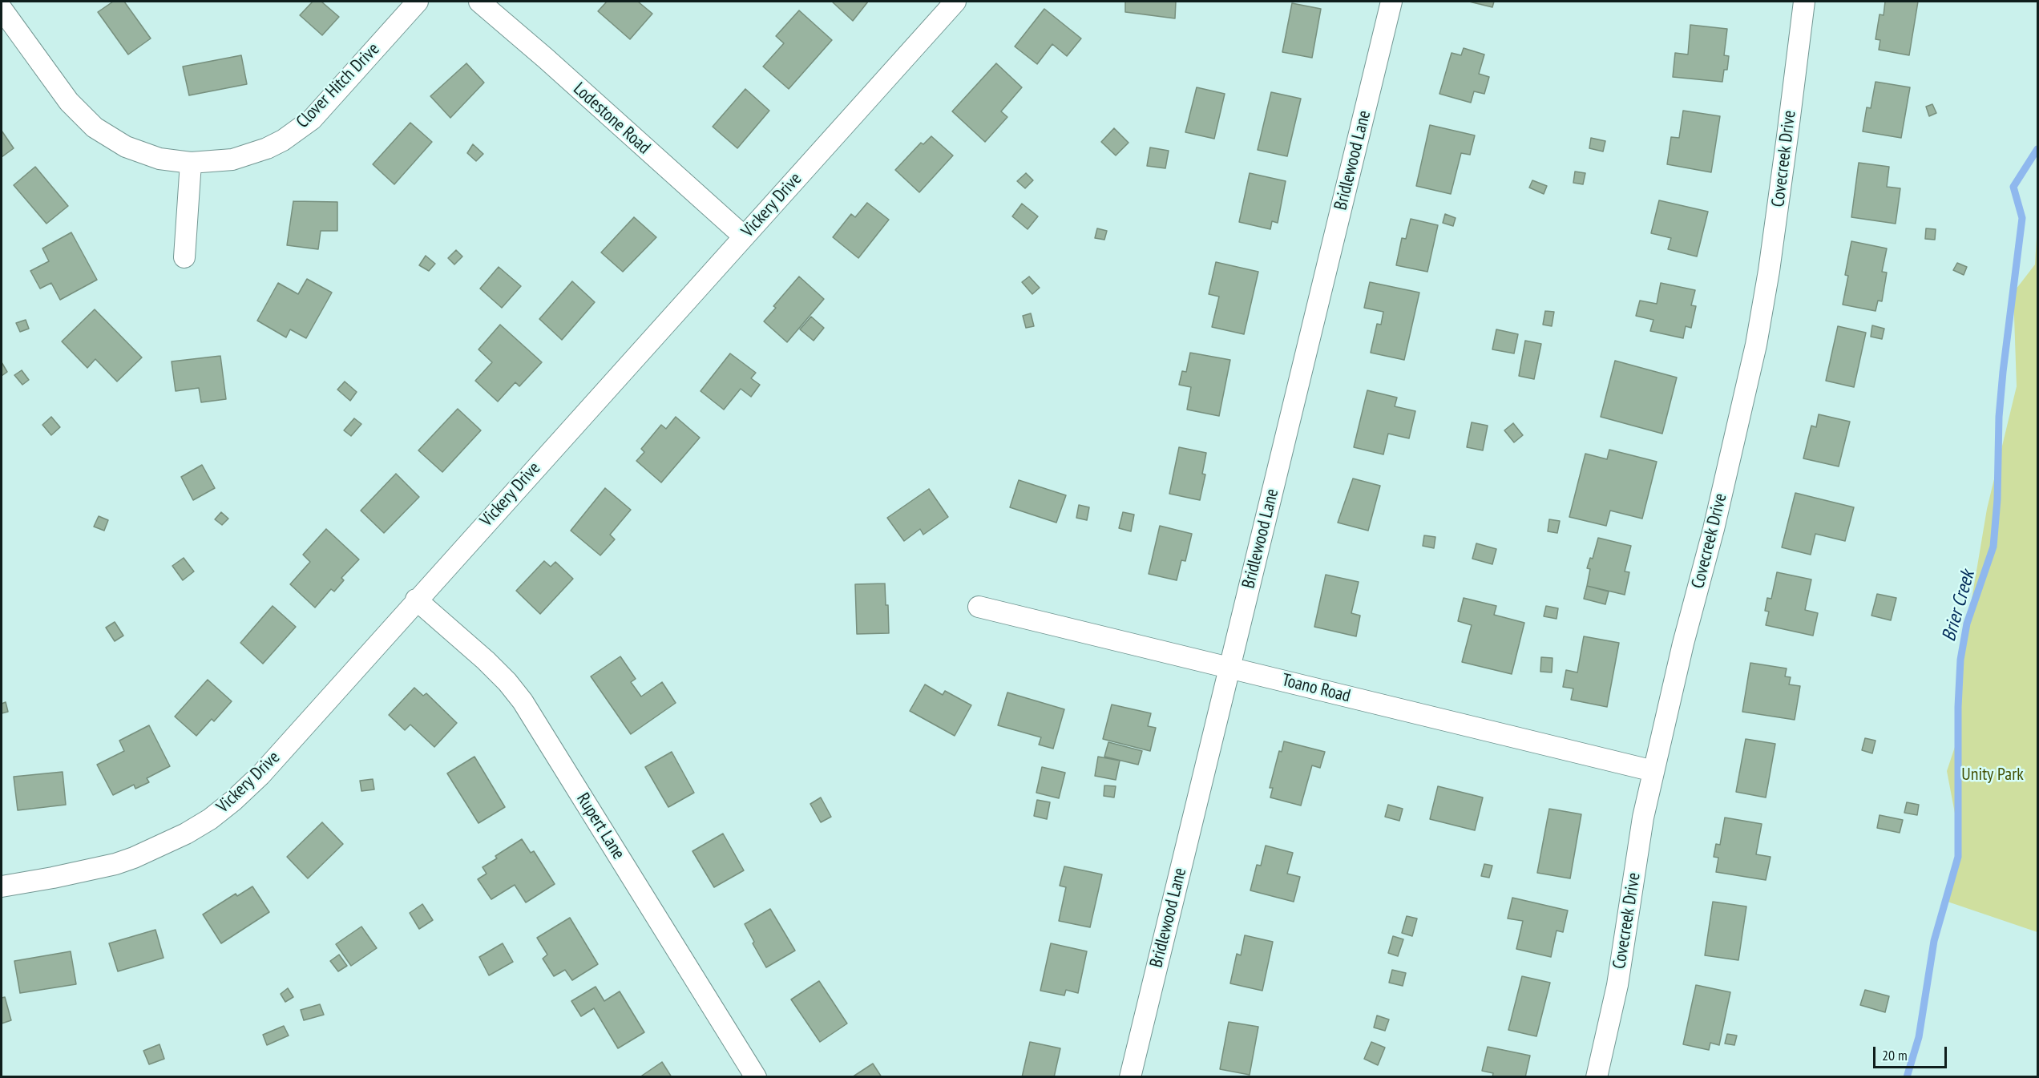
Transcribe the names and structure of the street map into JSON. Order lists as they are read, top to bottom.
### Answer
{
  "streets": {
    "street": [
      "Clover Hitch Drive",
      "Lodestone Road",
      "Covecreek Drive",
      "Bridlewood Lane",
      "Vickery Drive",
      "Toano Road",
      "Rupert Lane"
    ]
  },
  "crossings": [
    ["Lodestone Road", "Vickery Drive"],
    ["Covecreek Drive", "Toano Road"],
    ["Bridlewood Lane", "Toano Road"],
    ["Vickery Drive", "Rupert Lane"]
  ],
  "water": ["Brier Creek"],
  "parks": ["Unity Park"],
  "scale_bar": "20 m"
}
